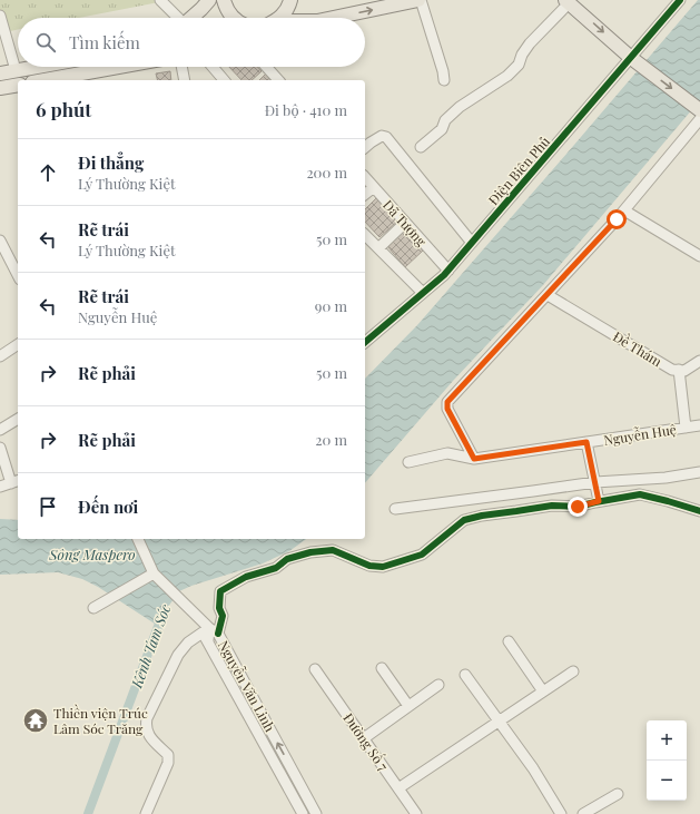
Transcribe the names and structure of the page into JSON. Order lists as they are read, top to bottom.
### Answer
{
  "streets": {
    "street": [
      "Điện Biên Phủ",
      "Dã Tượng",
      "Đề Thám",
      "Nguyễn Huệ",
      "Nguyễn Văn Linh",
      "Đường Số 7"
    ]
  },
  "crossings": [
    ["Điện Biên Phủ", "Dã Tượng"],
    ["Đề Thám", "Nguyễn Huệ"]
  ],
  "water": ["Sông Maspero", "Kênh Tam Sóc"],
  "places": {
    "temple": ["Thiền viện Trúc Lâm Sóc Trăng"]
  },
  "page": {
    "search": "Tìm kiếm",
    "heading": ["6 phút", "Đi bộ · 410 m"],
    "list": [
      ["Đi thẳng", "Lý Thường Kiệt", "200 m"],
      ["Rẽ trái", "Lý Thường Kiệt", "50 m"],
      ["Rẽ trái", "Nguyễn Huệ", "90 m"],
      ["Rẽ phải", "50 m"],
      ["Rẽ phải", "20 m"],
      "Đến nơi"
    ],
    "map_buttons": ["+", "−"]
  }
}
